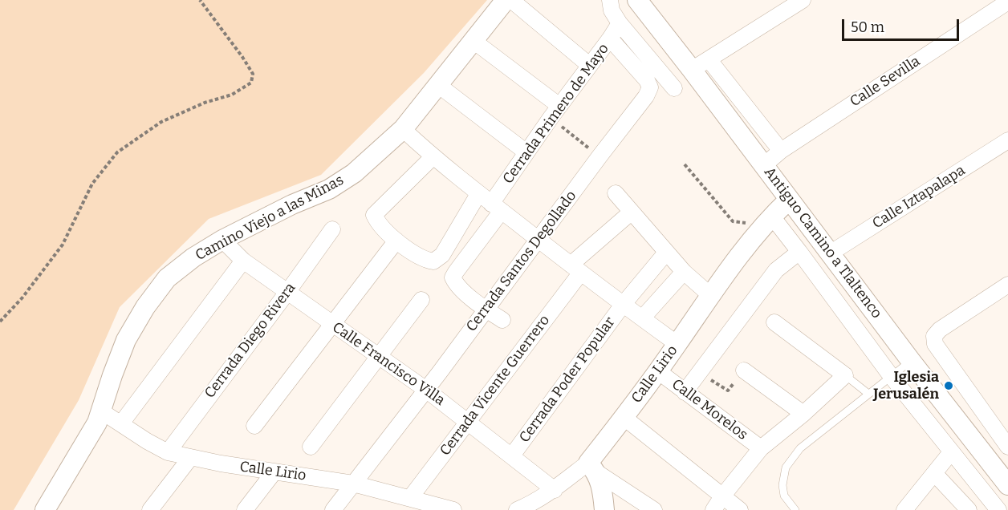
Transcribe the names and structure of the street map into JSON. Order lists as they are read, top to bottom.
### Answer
{
  "streets": {
    "street": [
      "Calle Sevilla",
      "Cerrada Primero de Mayo",
      "Calle Iztapalapa",
      "Camino Viejo a las Minas",
      "Antiguo Camino a Tlaltenco",
      "Cerrada Santos Degollado",
      "Cerrada Diego Rivera",
      "Calle Francisco Villa",
      "Calle Lirio",
      "Cerrada Poder Popular",
      "Cerrada Vicente Guerrero",
      "Calle Morelos"
    ]
  },
  "crossings": [
    ["Calle Sevilla", "Antiguo Camino a Tlaltenco"],
    ["Cerrada Primero de Mayo", "Cerrada Santos Degollado"],
    ["Calle Iztapalapa", "Antiguo Camino a Tlaltenco"],
    ["Camino Viejo a las Minas", "Calle Francisco Villa"],
    ["Camino Viejo a las Minas", "Calle Lirio"],
    ["Antiguo Camino a Tlaltenco", "Calle Lirio"],
    ["Cerrada Santos Degollado", "Calle Francisco Villa"],
    ["Cerrada Santos Degollado", "Calle Lirio"],
    ["Cerrada Diego Rivera", "Calle Francisco Villa"],
    ["Cerrada Diego Rivera", "Calle Lirio"],
    ["Calle Francisco Villa", "Calle Lirio"],
    ["Calle Francisco Villa", "Cerrada Poder Popular"],
    ["Calle Francisco Villa", "Cerrada Vicente Guerrero"],
    ["Calle Lirio", "Cerrada Vicente Guerrero"],
    ["Calle Lirio", "Calle Morelos"]
  ],
  "places": ["Iglesia Jerusalén"],
  "scale_bar": "50 m"
}
